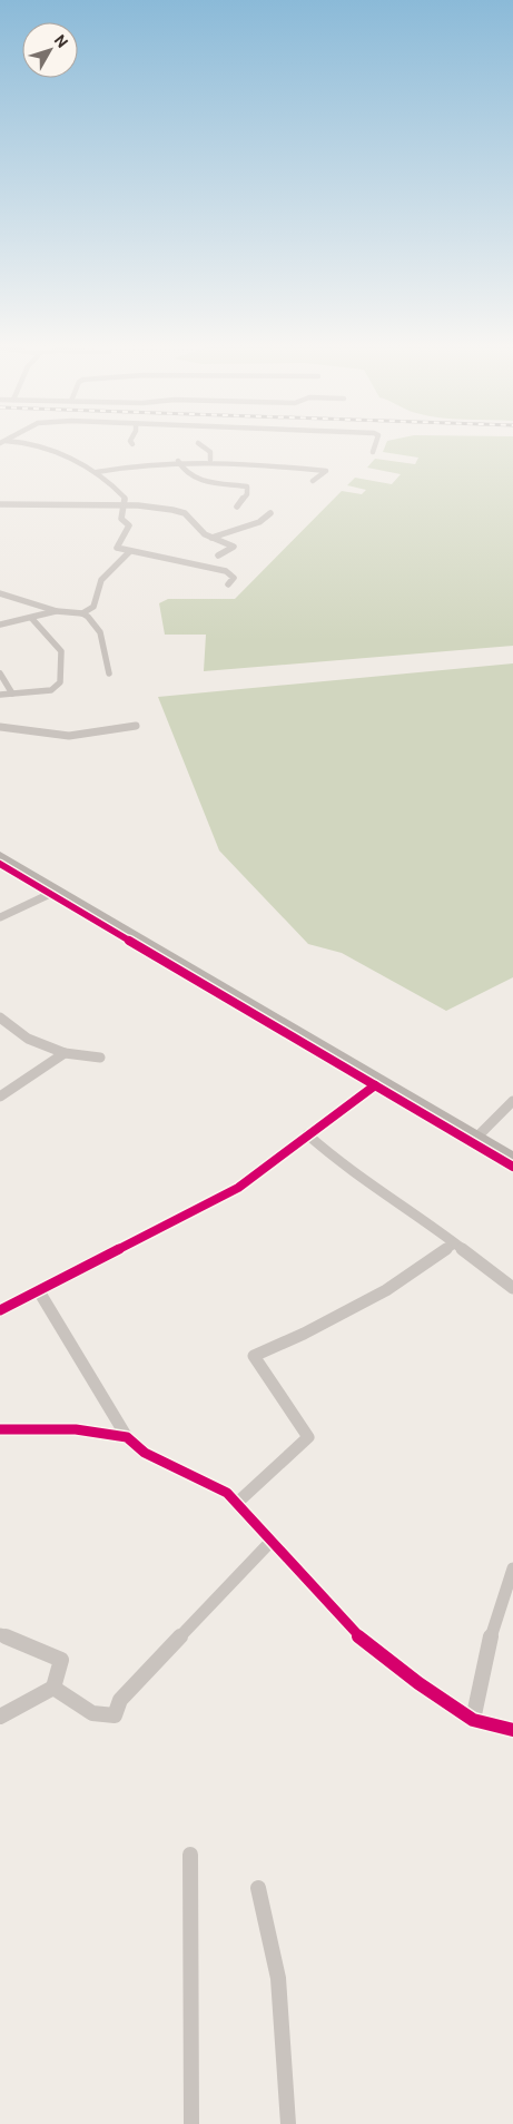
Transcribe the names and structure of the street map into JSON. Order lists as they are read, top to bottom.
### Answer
{
  "north": "top right"
}
